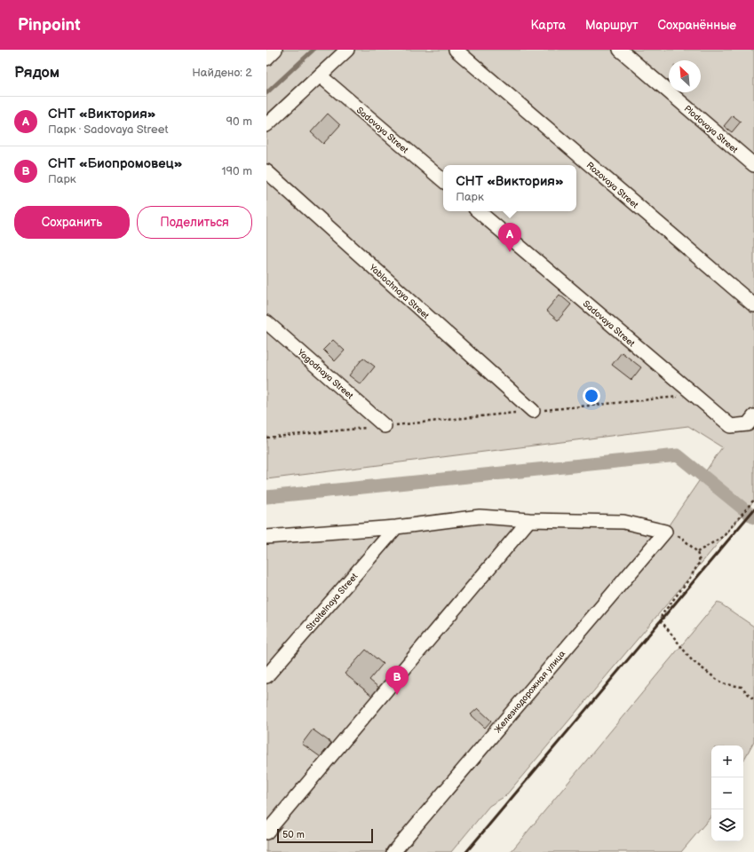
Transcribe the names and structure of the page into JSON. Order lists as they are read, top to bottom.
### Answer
{
  "streets": {
    "street": [
      "Plodovaya Street",
      "Sadovaya Street",
      "Rozovaya Street",
      "Yablochnaya Street",
      "Yagodnaya Street",
      "Stroitelnaya Street",
      "Железнодорожная улица"
    ]
  },
  "scale_bar": "50 m",
  "north": "top left",
  "page": {
    "header": "Pinpoint",
    "nav": ["Карта", "Маршрут", "Сохранённые"],
    "heading": ["Рядом", "Найдено: 2"],
    "list": [
      {
        "mark": "A",
        "name": "СНТ «Виктория»",
        "note": "Парк · Sadovaya Street",
        "value": "90 m"
      },
      {
        "mark": "B",
        "name": "СНТ «Биопромовец»",
        "note": "Парк",
        "value": "190 m"
      }
    ],
    "popup": ["СНТ «Виктория»", "Парк"],
    "buttons": ["Сохранить", "Поделиться"],
    "pins": ["A", "B"],
    "map_buttons": ["+", "−"],
    "scale": "50 m"
  }
}
